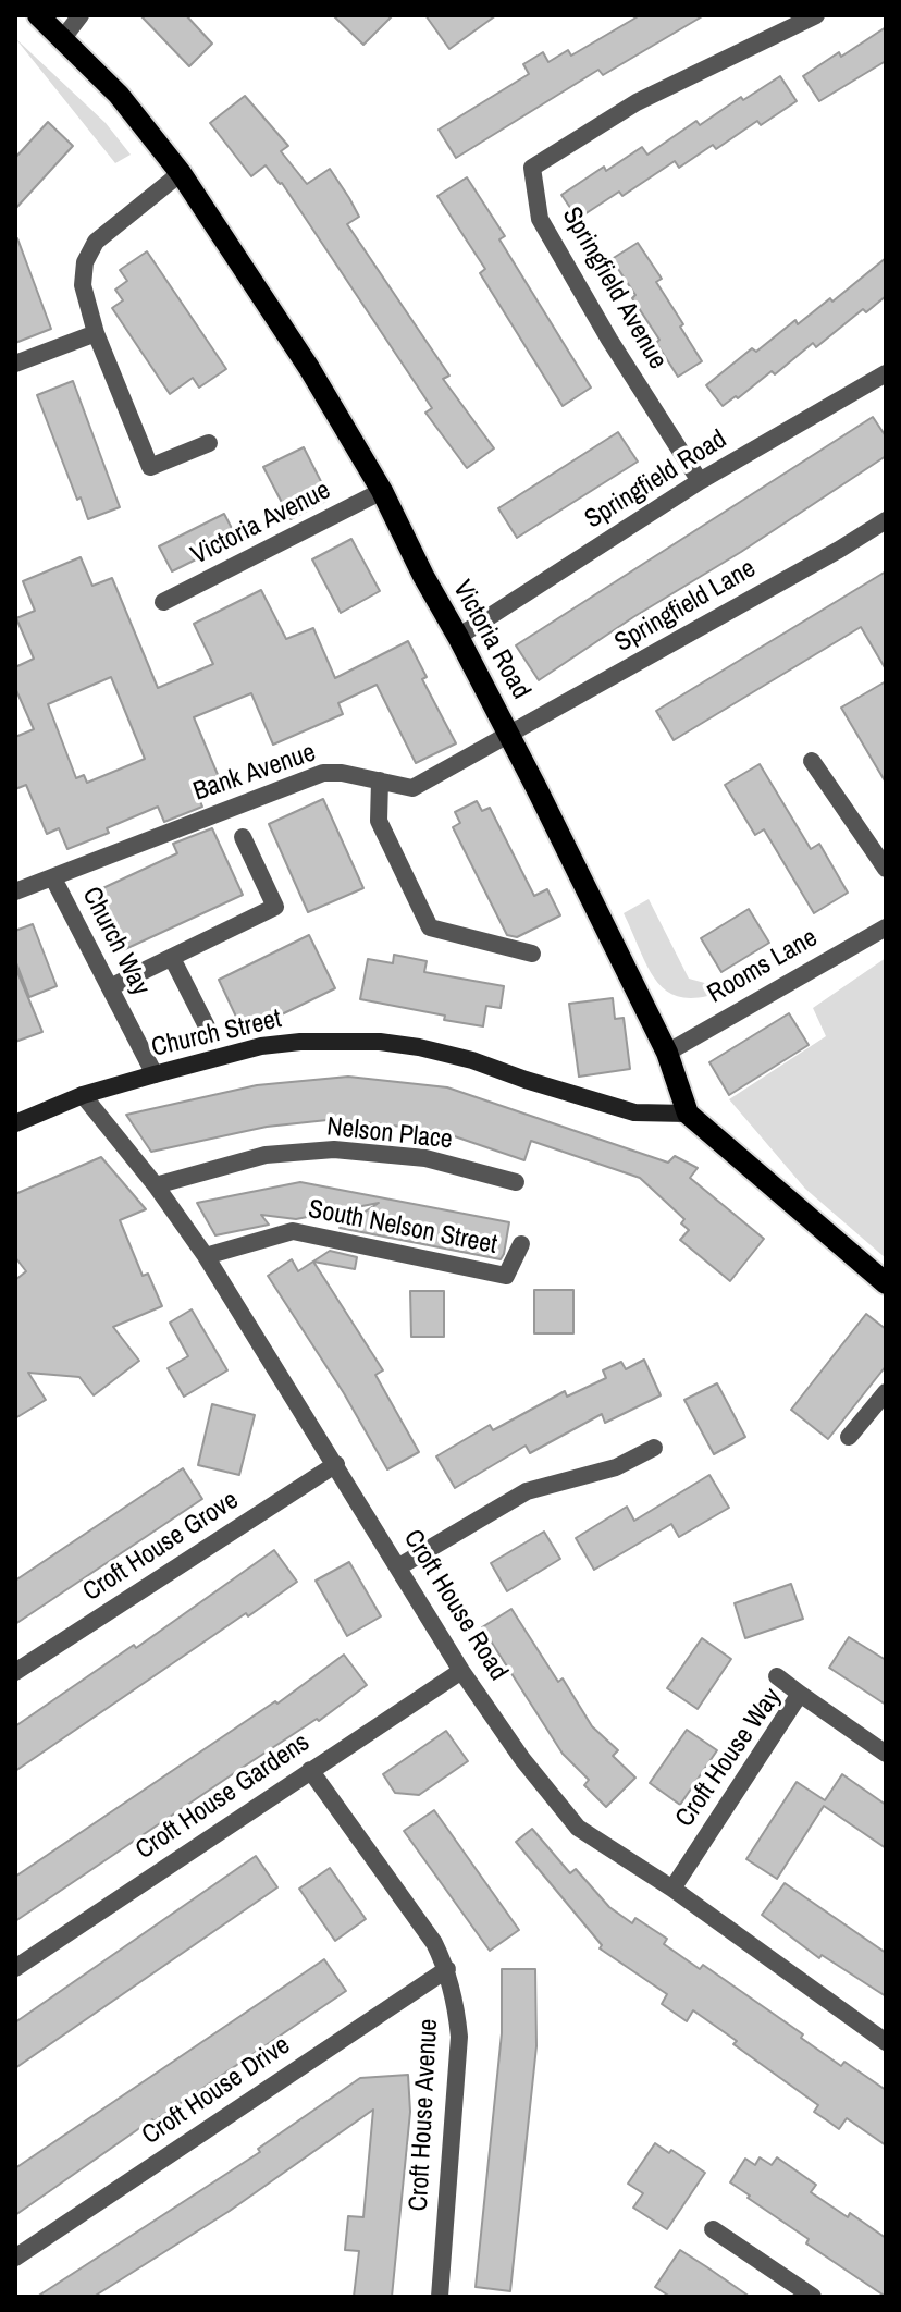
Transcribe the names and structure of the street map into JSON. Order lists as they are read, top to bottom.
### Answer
{
  "streets": {
    "main road": ["Victoria Road", "Church Street"],
    "street": [
      "Springfield Avenue",
      "Springfield Road",
      "Victoria Avenue",
      "Springfield Lane",
      "Bank Avenue",
      "Church Way",
      "Rooms Lane",
      "Nelson Place",
      "South Nelson Street",
      "Croft House Grove",
      "Croft House Road",
      "Croft House Way",
      "Croft House Gardens",
      "Croft House Drive",
      "Croft House Avenue"
    ]
  },
  "crossings": [
    ["Springfield Avenue", "Springfield Road"],
    ["Springfield Road", "Victoria Road"],
    ["Victoria Avenue", "Victoria Road"],
    ["Springfield Lane", "Victoria Road"],
    ["Springfield Lane", "Bank Avenue"],
    ["Victoria Road", "Bank Avenue"],
    ["Victoria Road", "Rooms Lane"],
    ["Victoria Road", "Church Street"],
    ["Bank Avenue", "Church Way"],
    ["Church Way", "Church Street"],
    ["Church Street", "Croft House Road"],
    ["Nelson Place", "Croft House Road"],
    ["South Nelson Street", "Croft House Road"],
    ["Croft House Grove", "Croft House Road"],
    ["Croft House Road", "Croft House Way"],
    ["Croft House Road", "Croft House Gardens"],
    ["Croft House Gardens", "Croft House Avenue"],
    ["Croft House Drive", "Croft House Avenue"]
  ]
}
